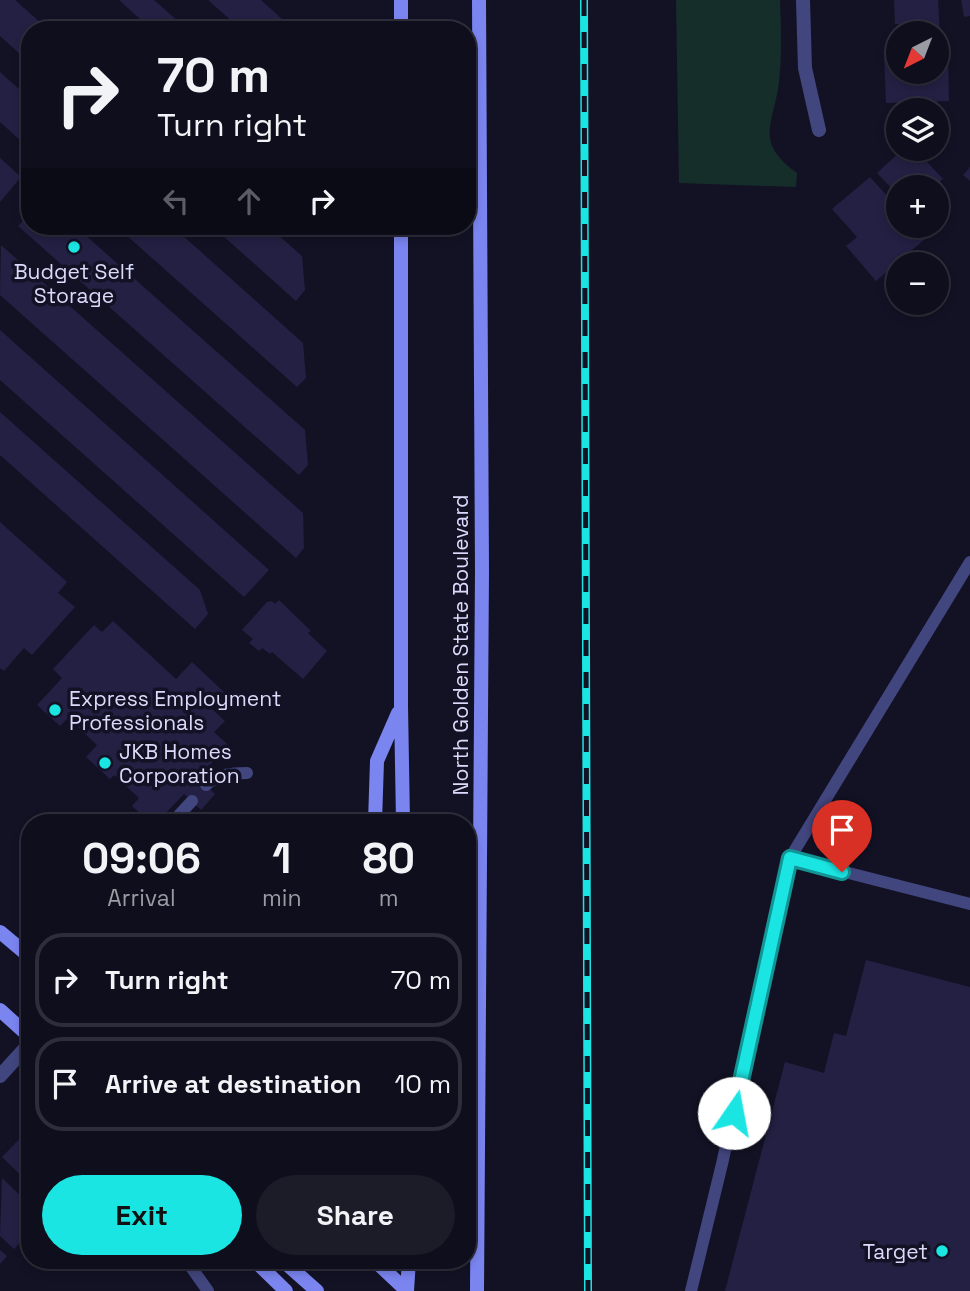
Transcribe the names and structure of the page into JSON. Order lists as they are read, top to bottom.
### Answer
{
  "streets": {
    "main road": ["North Golden State Boulevard"]
  },
  "places": [
    "Budget Self Storage",
    "Express Employment Professionals",
    "JKB Homes Corporation",
    "Target"
  ],
  "north": "bottom left",
  "page": {
    "map_buttons": ["+", "−"],
    "turn": ["70 m", "Turn right"],
    "eta": [
      "09:06",
      "Arrival",
      "1",
      "min",
      "80",
      "m"
    ],
    "list": [
      {
        "name": "Turn right",
        "value": "70 m"
      },
      {
        "name": "Arrive at destination",
        "value": "10 m"
      }
    ],
    "buttons": ["Exit", "Share"]
  }
}
